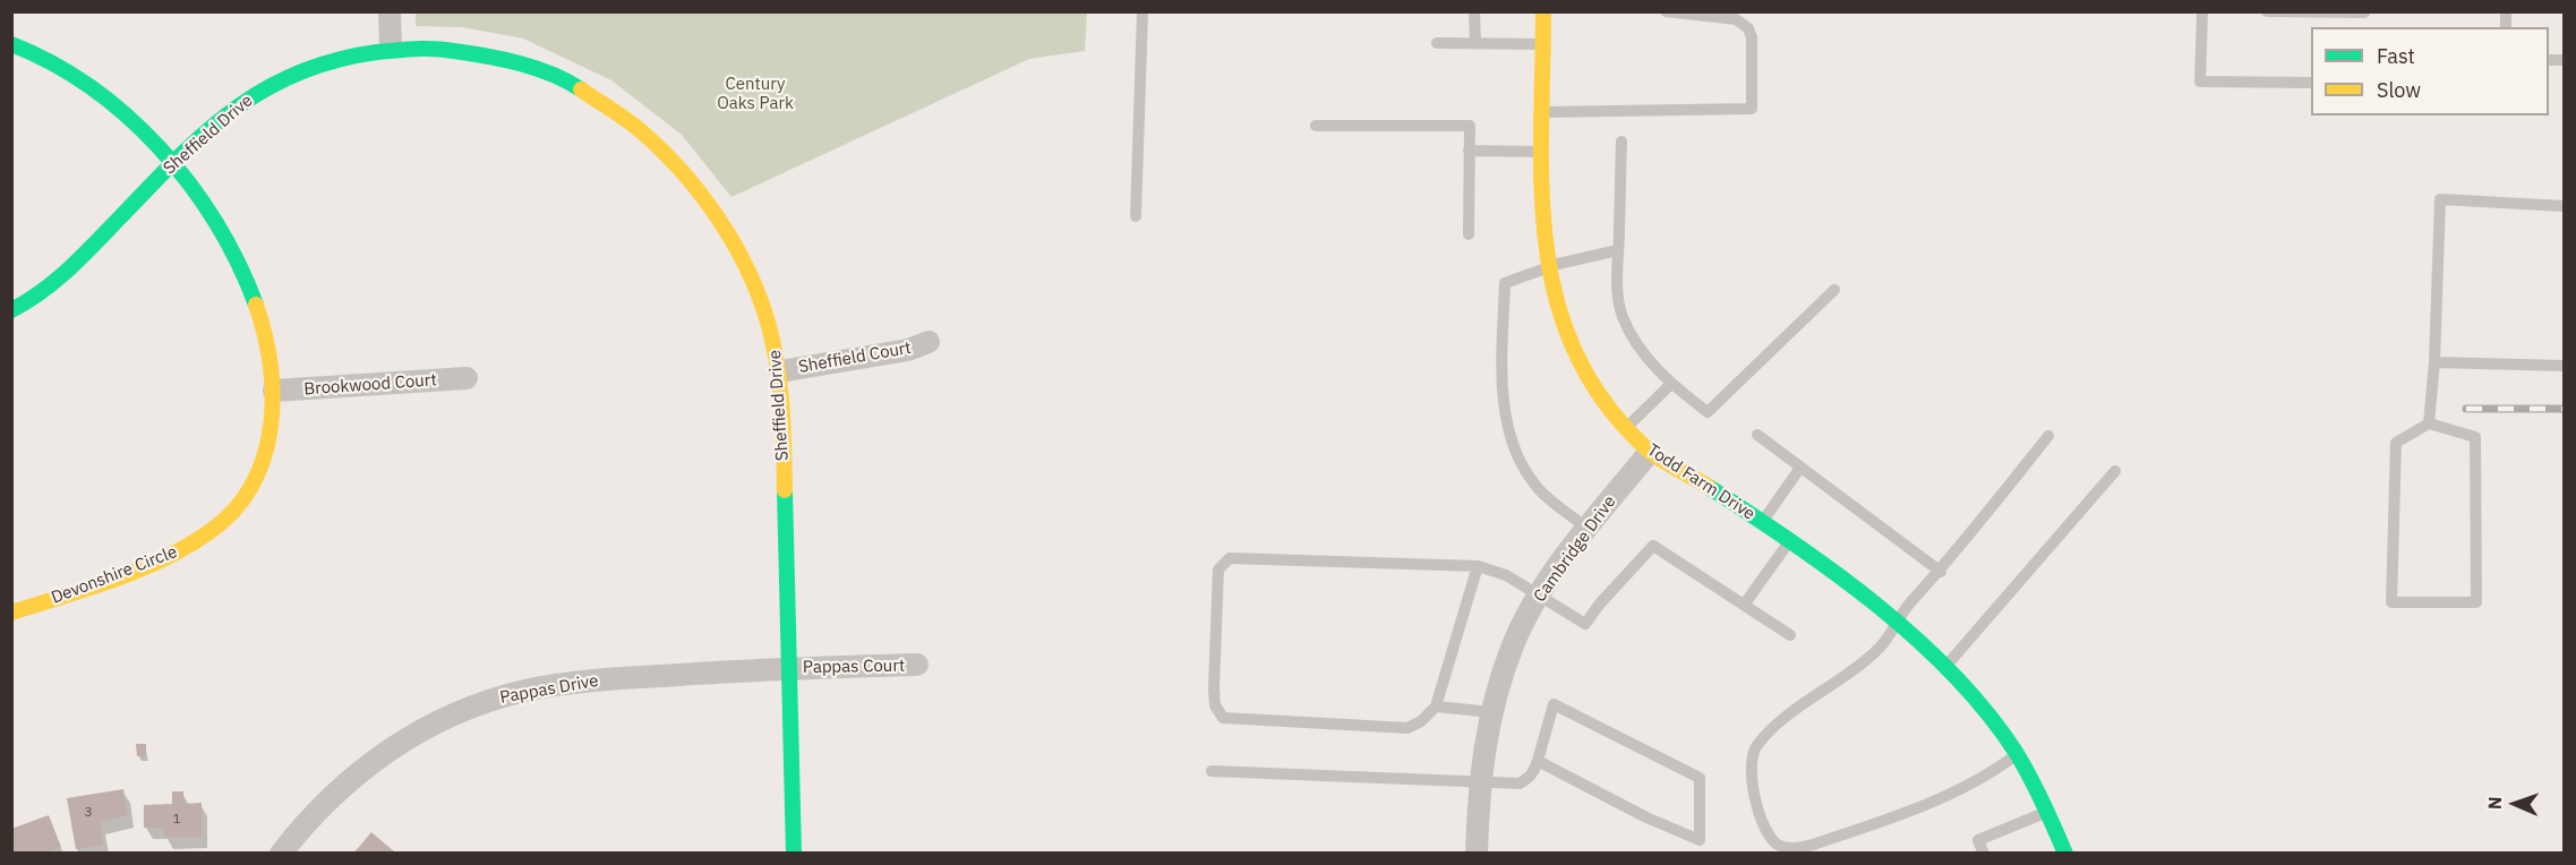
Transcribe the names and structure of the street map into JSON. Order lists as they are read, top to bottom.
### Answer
{
  "streets": {
    "street": [
      "Sheffield Drive",
      "Sheffield Court",
      "Brookwood Court",
      "Todd Farm Drive",
      "Cambridge Drive",
      "Devonshire Circle",
      "Pappas Court",
      "Pappas Drive"
    ]
  },
  "crossings": [
    ["Sheffield Drive", "Sheffield Court"],
    ["Sheffield Drive", "Devonshire Circle"],
    ["Sheffield Drive", "Pappas Court"],
    ["Sheffield Drive", "Pappas Drive"],
    ["Brookwood Court", "Devonshire Circle"],
    ["Todd Farm Drive", "Cambridge Drive"],
    ["Pappas Court", "Pappas Drive"]
  ],
  "parks": ["Century Oaks Park"],
  "house_numbers": ["3", "1"],
  "legend": ["Fast", "Slow"],
  "north": "left"
}
